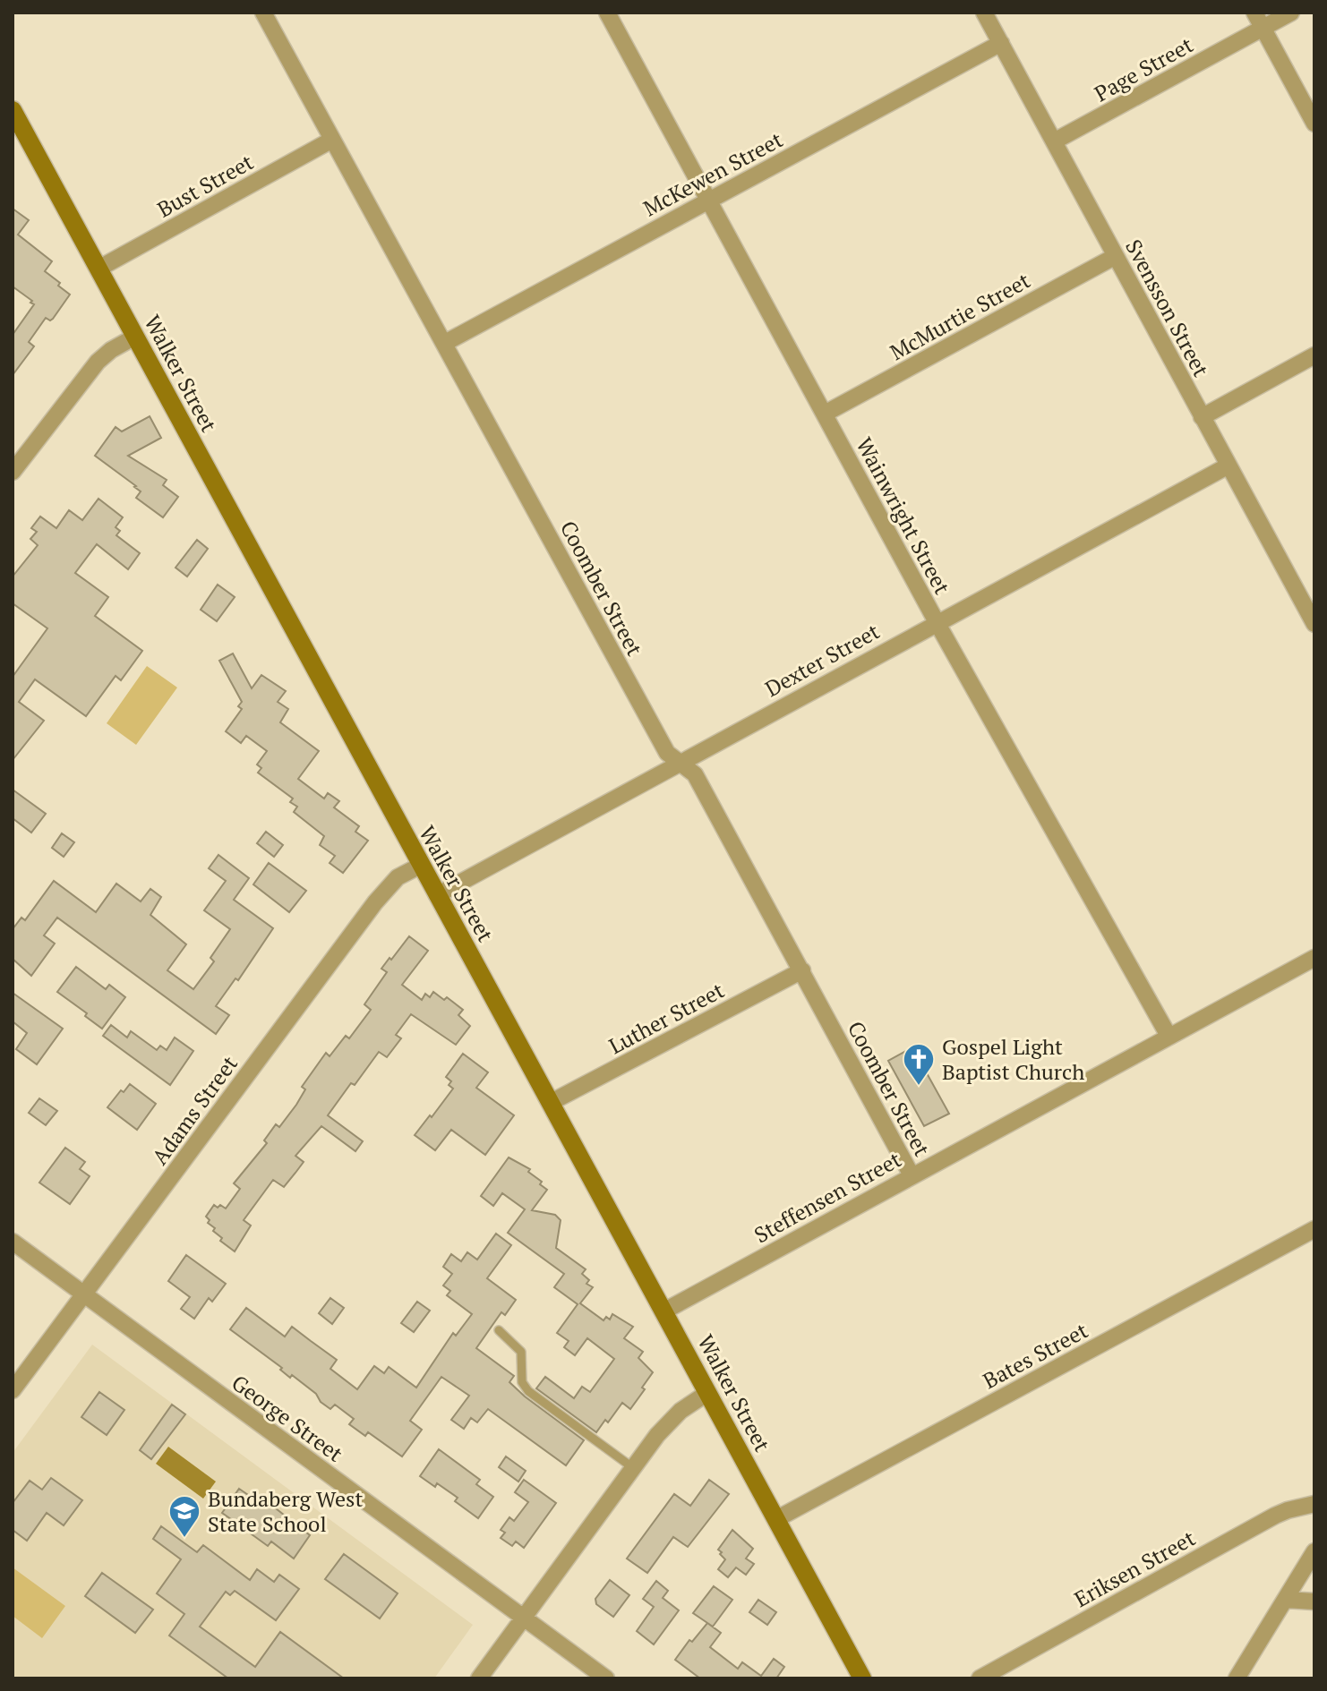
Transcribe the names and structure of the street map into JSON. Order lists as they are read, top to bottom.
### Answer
{
  "streets": {
    "main road": ["Walker Street"],
    "street": [
      "Page Street",
      "McKewen Street",
      "Bust Street",
      "Svensson Street",
      "McMurtie Street",
      "Wainwright Street",
      "Coomber Street",
      "Dexter Street",
      "Luther Street",
      "Adams Street",
      "Steffensen Street",
      "Bates Street",
      "George Street",
      "Eriksen Street"
    ]
  },
  "crossings": [
    ["Page Street", "Svensson Street"],
    ["McKewen Street", "Svensson Street"],
    ["McKewen Street", "Wainwright Street"],
    ["McKewen Street", "Coomber Street"],
    ["Bust Street", "Walker Street"],
    ["Bust Street", "Coomber Street"],
    ["Svensson Street", "McMurtie Street"],
    ["Svensson Street", "Dexter Street"],
    ["McMurtie Street", "Wainwright Street"],
    ["Walker Street", "Dexter Street"],
    ["Walker Street", "Luther Street"],
    ["Walker Street", "Adams Street"],
    ["Walker Street", "Steffensen Street"],
    ["Walker Street", "Bates Street"],
    ["Wainwright Street", "Dexter Street"],
    ["Wainwright Street", "Steffensen Street"],
    ["Coomber Street", "Dexter Street"],
    ["Coomber Street", "Luther Street"],
    ["Coomber Street", "Steffensen Street"],
    ["Adams Street", "George Street"]
  ],
  "places": {
    "church": ["Gospel Light Baptist Church"],
    "school or university": ["Bundaberg West State School"]
  }
}
